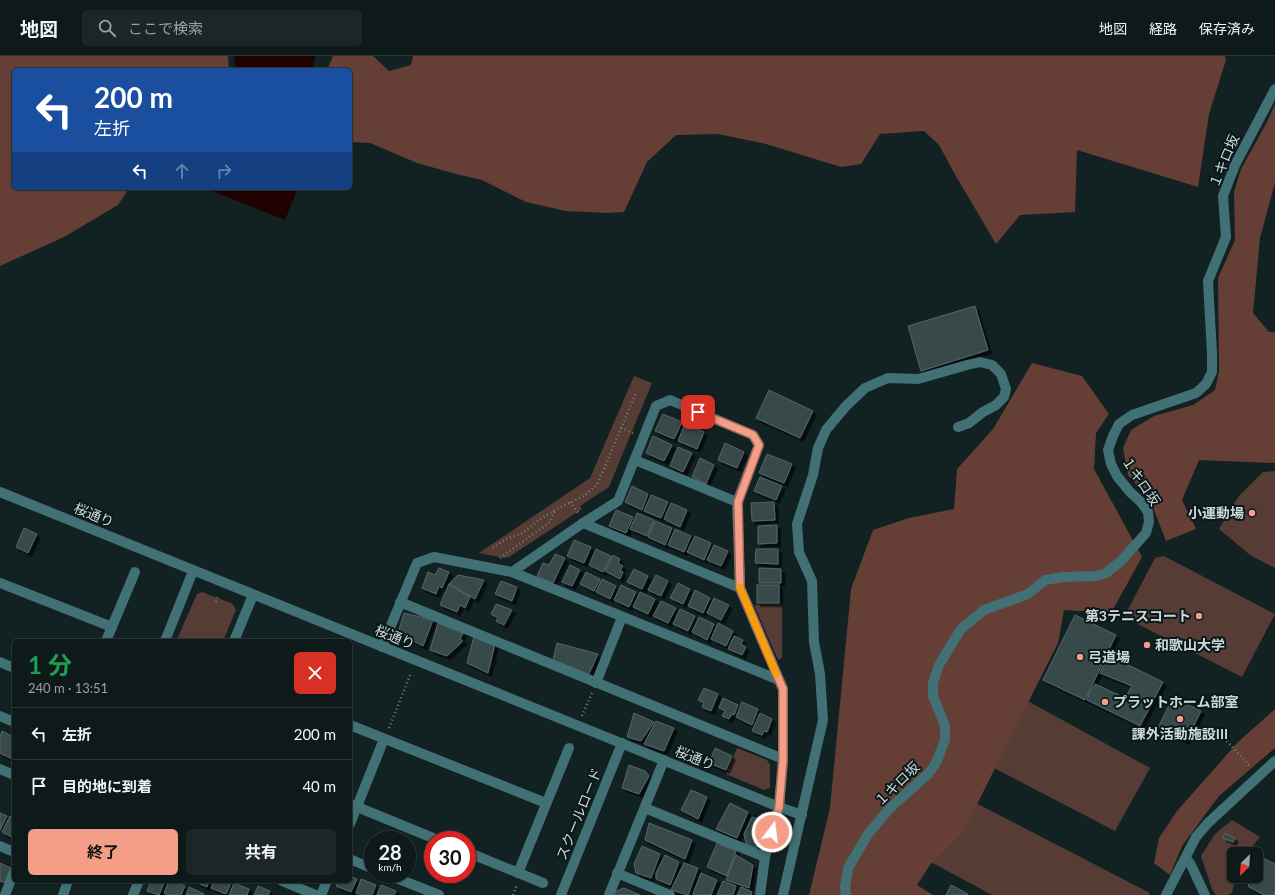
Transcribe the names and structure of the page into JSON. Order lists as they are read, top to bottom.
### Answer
{
  "streets": {
    "street": ["１キロ坂", "桜通り", "スクールロード"]
  },
  "crossings": [
    ["桜通り", "スクールロード"]
  ],
  "places": [
    "小運動場",
    "第3テニスコート",
    "和歌山大学",
    "弓道場",
    "プラットホーム部室",
    "課外活動施設III"
  ],
  "north": "bottom left",
  "page": {
    "header": "地図",
    "search": "ここで検索",
    "nav": ["地図", "経路", "保存済み"],
    "turn": ["200 m", "左折"],
    "heading": ["1 分", "240 m · 13:51"],
    "list": [
      {
        "name": "左折",
        "value": "200 m"
      },
      {
        "name": "目的地に到着",
        "value": "40 m"
      }
    ],
    "buttons": ["終了", "共有"],
    "speed": "28 km/h",
    "limit": "30"
  }
}
